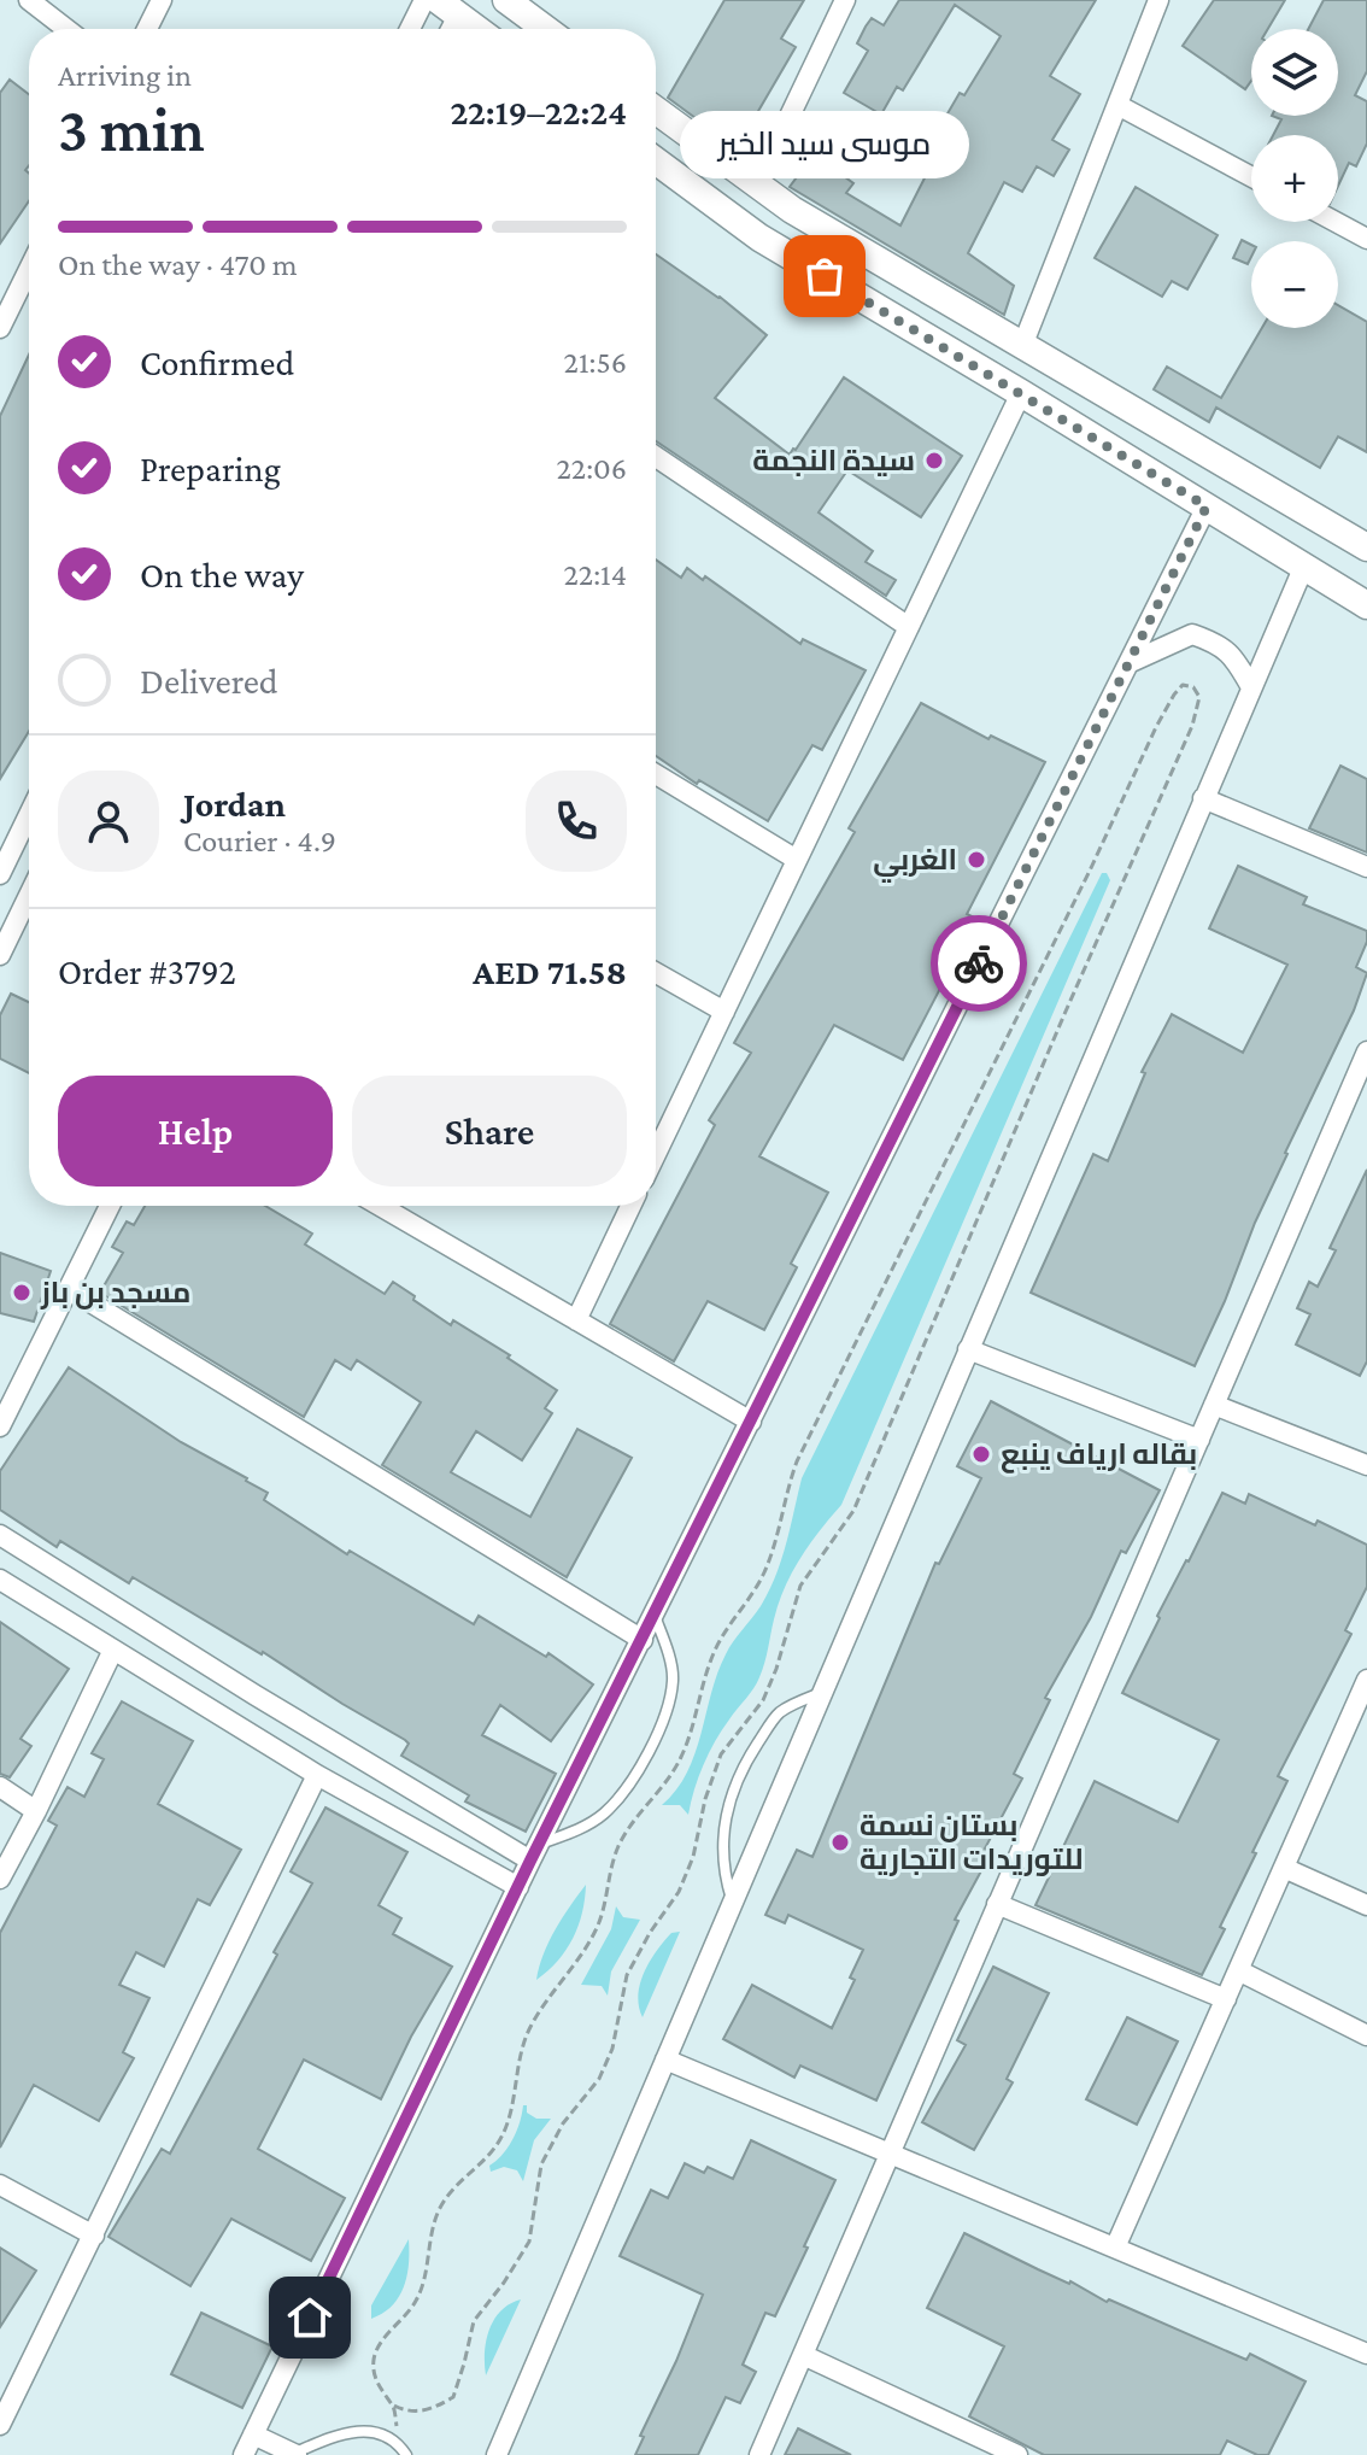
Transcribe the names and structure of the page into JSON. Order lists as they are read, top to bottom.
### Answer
{
  "places": [
    "موسى سيد الخير",
    "سيدة النجمة",
    "الغربي",
    "مسجد بن باز",
    "بقاله ارياف ينبع",
    "بستان نسمة للتوريدات التجارية"
  ],
  "page": {
    "map_buttons": ["+", "−"],
    "heading": ["3 min", "Arriving in", "22:19–22:24"],
    "panel": [
      "Jordan",
      "Courier · 4.9",
      "Order #3792",
      "AED 71.58"
    ],
    "bubble": "موسى سيد الخير",
    "bar": "On the way · 470 m",
    "list": [
      ["Confirmed", "21:56"],
      ["Preparing", "22:06"],
      ["On the way", "22:14"],
      "Delivered"
    ],
    "buttons": ["Help", "Share"]
  }
}
